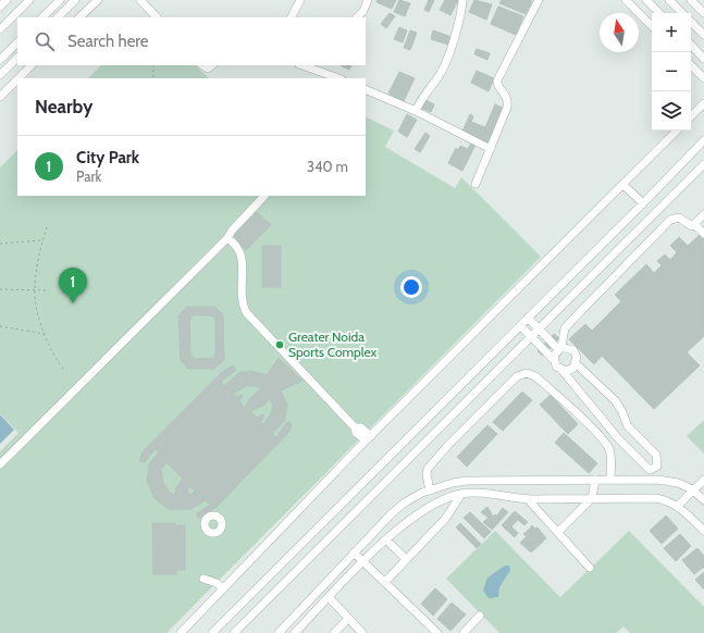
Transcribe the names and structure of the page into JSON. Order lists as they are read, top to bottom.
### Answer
{
  "places": ["Greater Noida Sports Complex"],
  "north": "top",
  "page": {
    "map_buttons": ["+", "−"],
    "search": "Search here",
    "heading": "Nearby",
    "list": [
      {
        "mark": "1",
        "name": "City Park",
        "note": "Park",
        "value": "340 m"
      }
    ],
    "pins": "1"
  }
}
